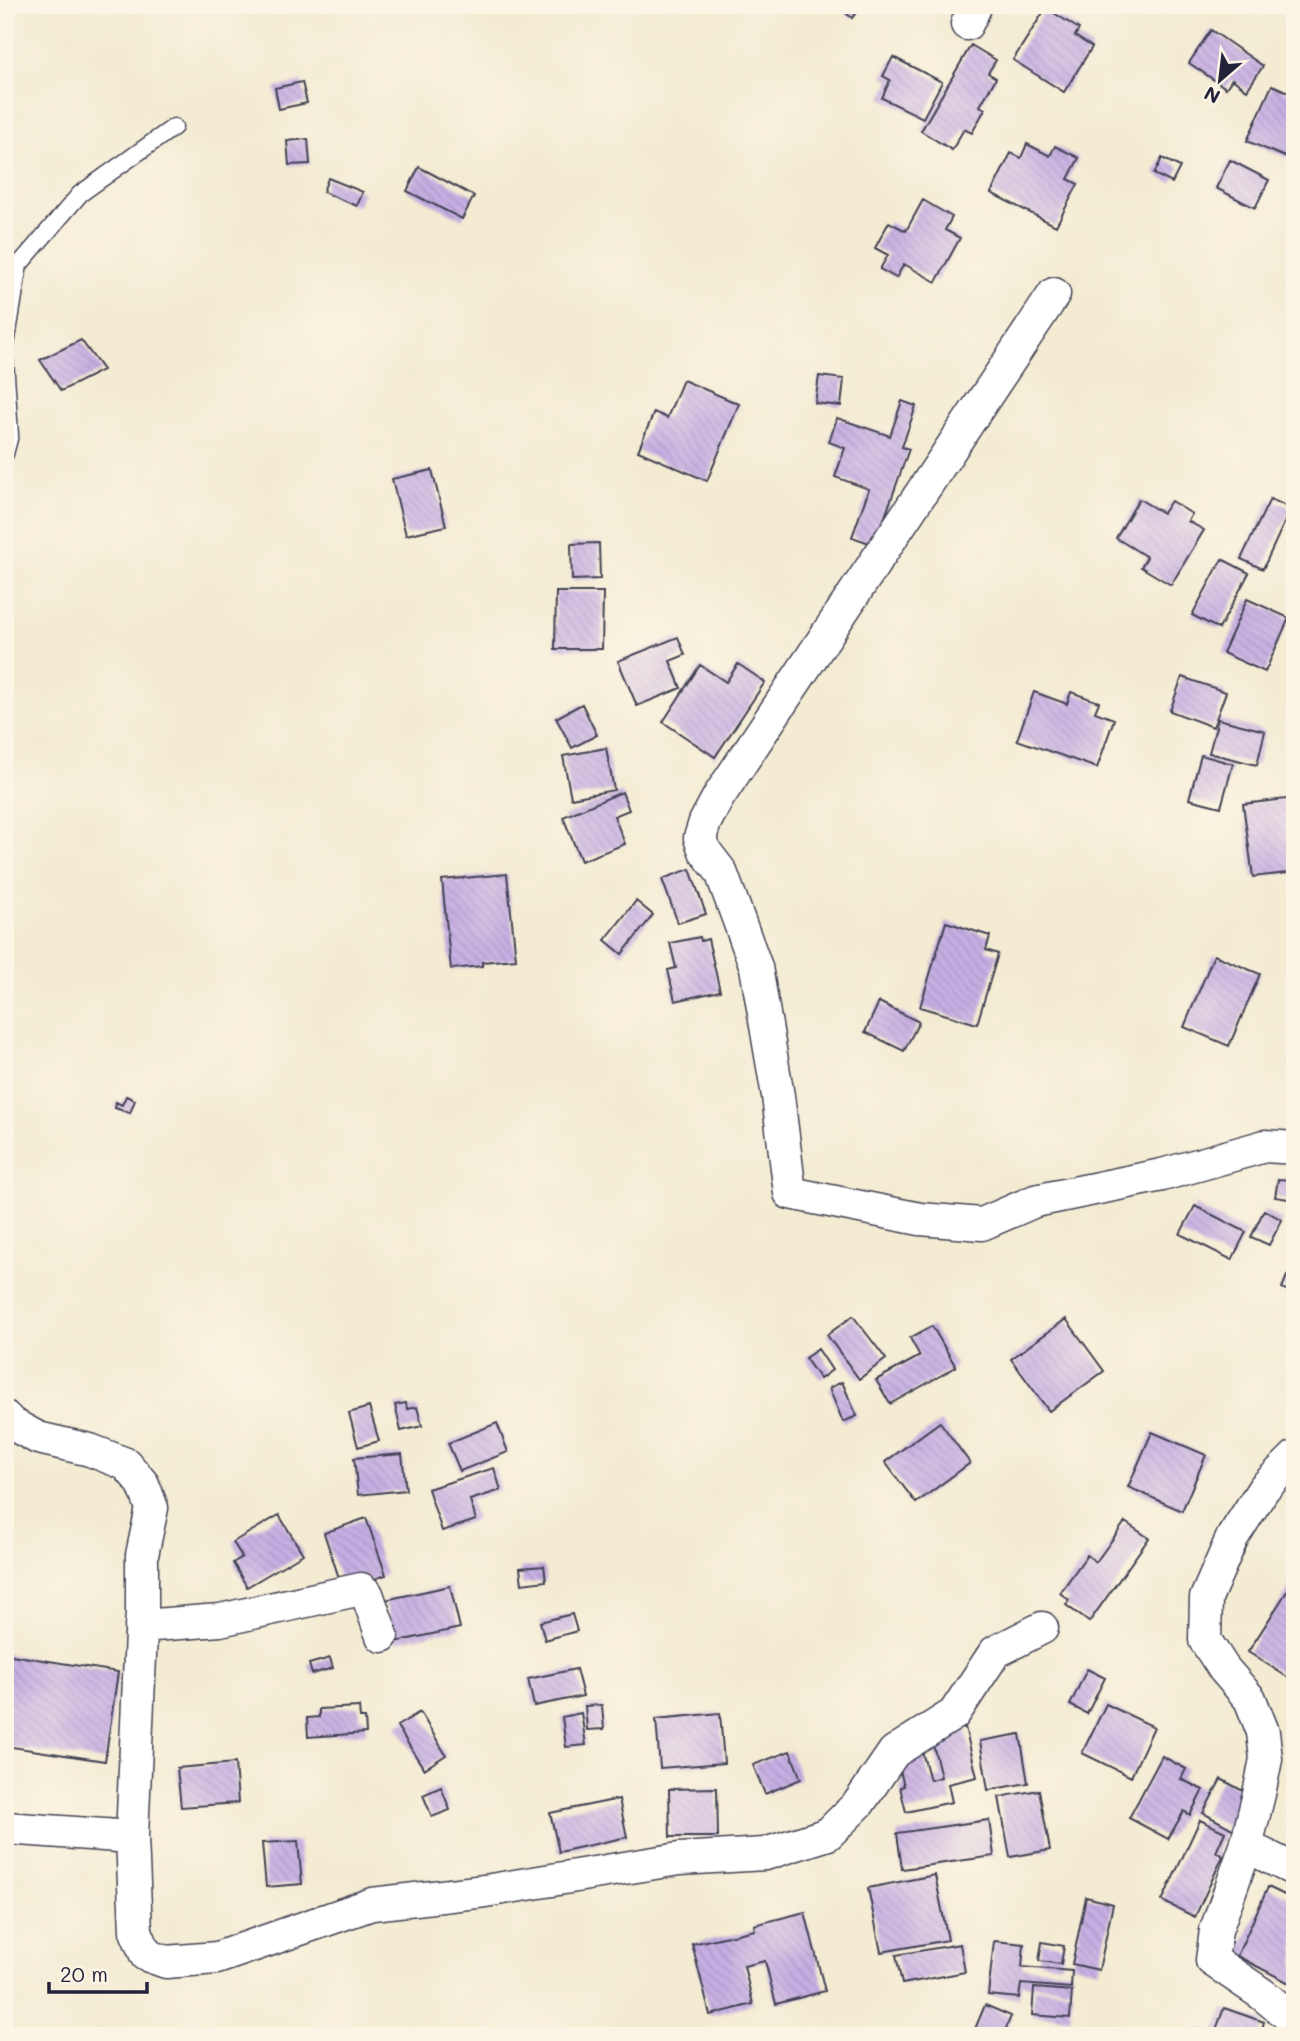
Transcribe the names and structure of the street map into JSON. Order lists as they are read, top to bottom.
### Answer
{
  "scale_bar": "20 m",
  "north": "bottom left"
}
